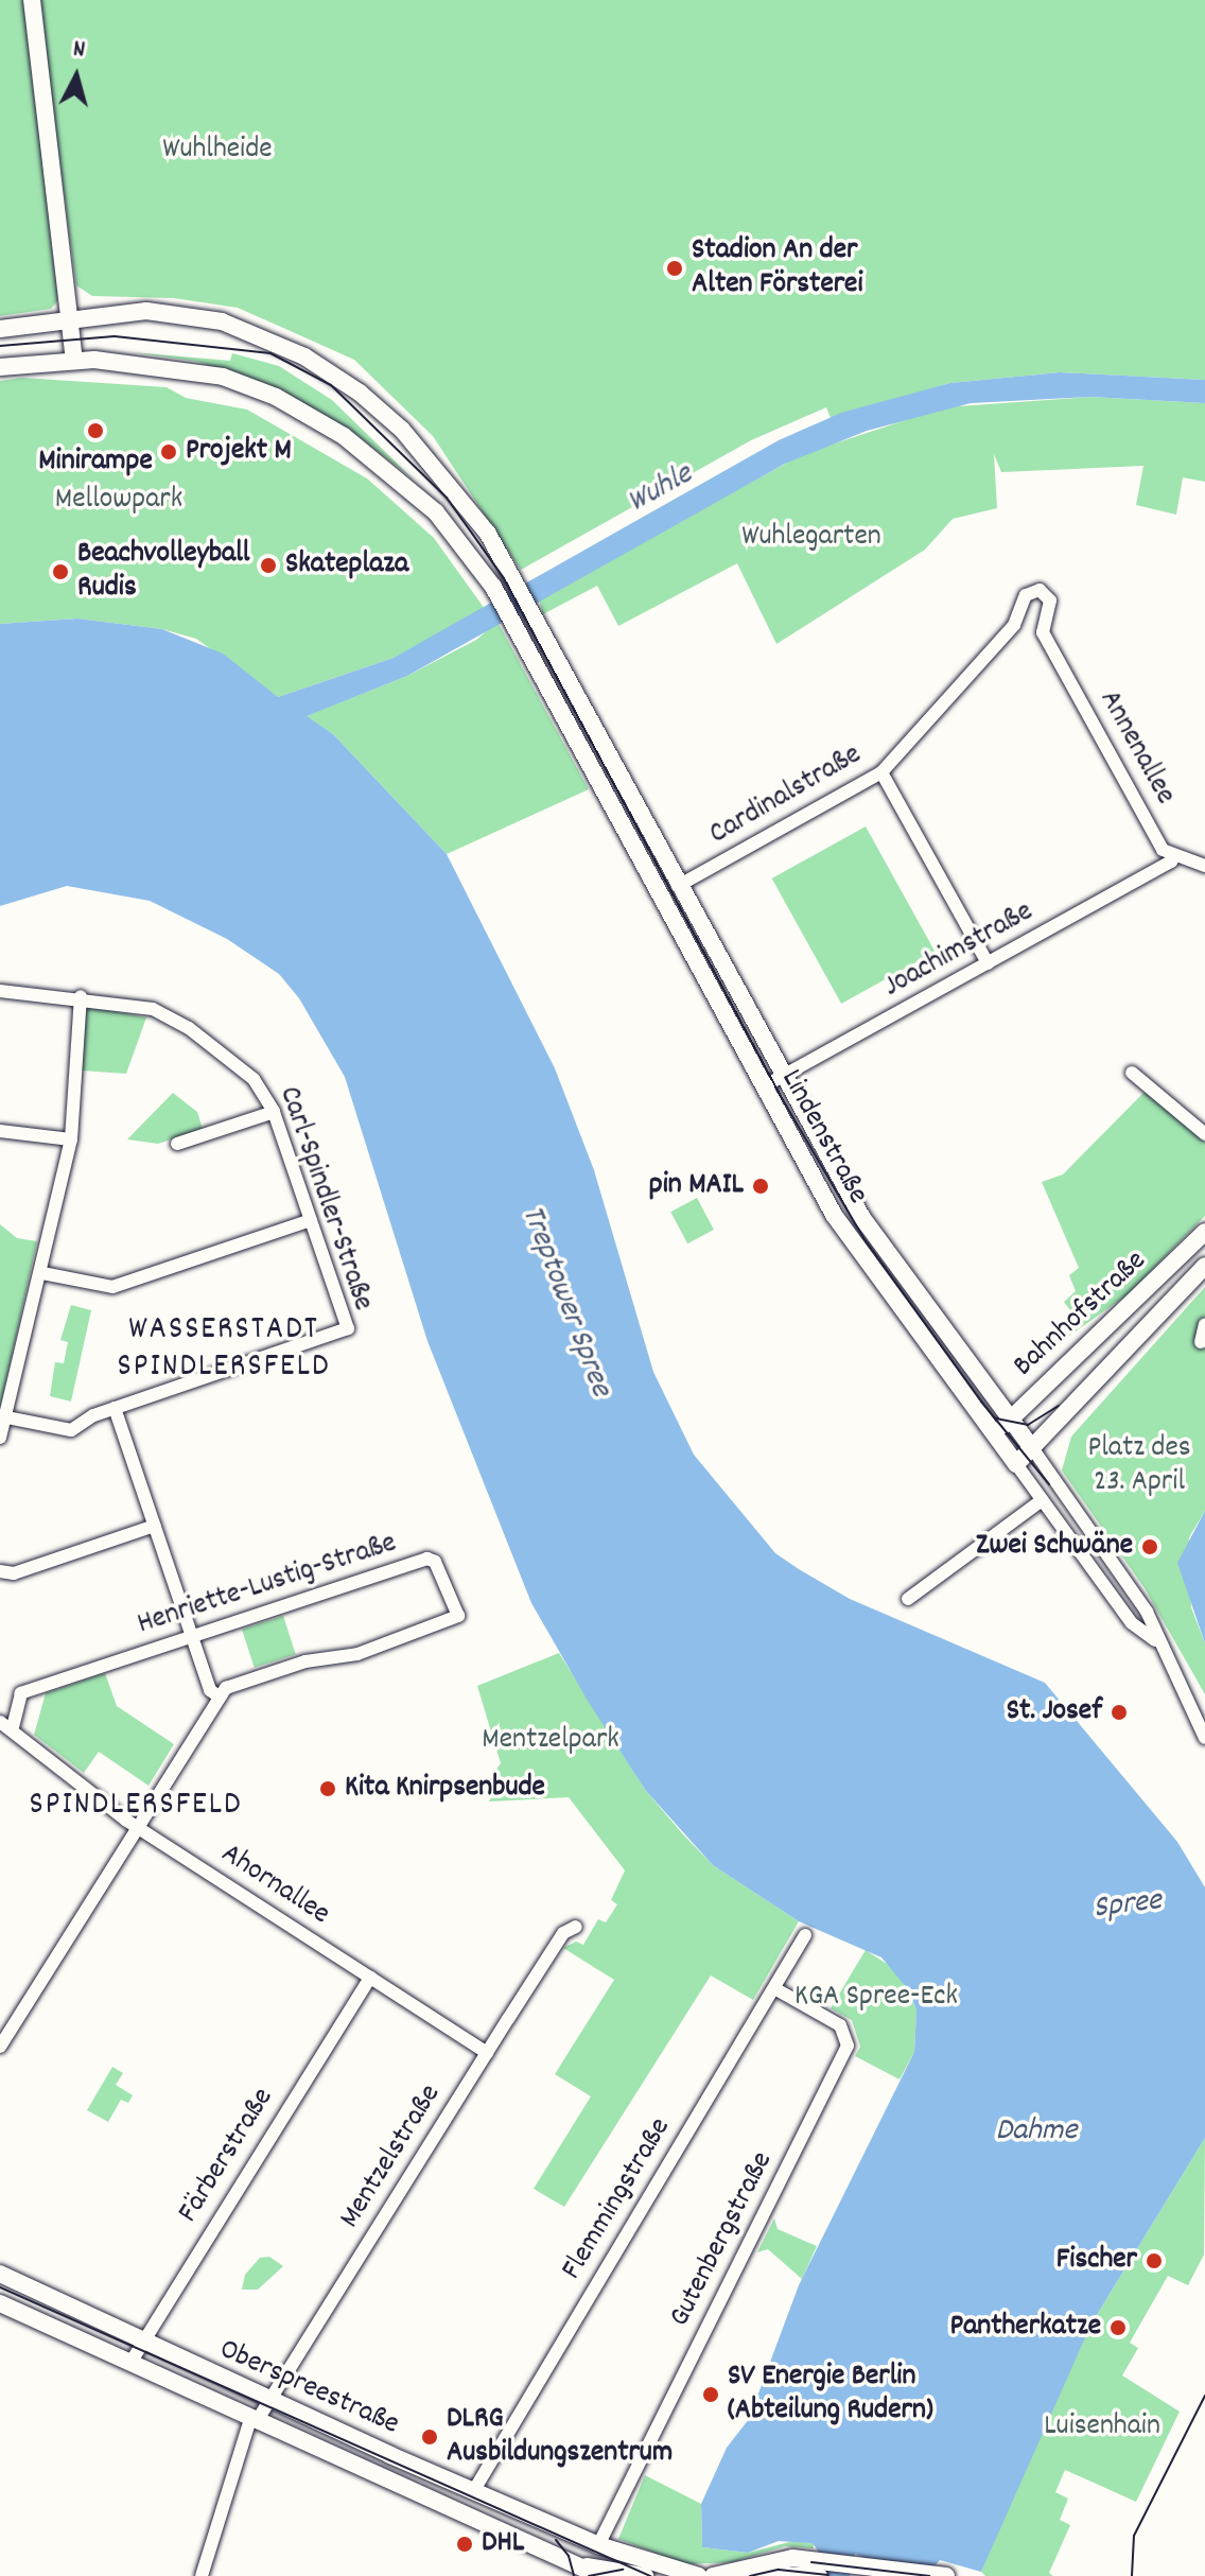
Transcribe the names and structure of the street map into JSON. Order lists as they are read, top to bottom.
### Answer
{
  "streets": {
    "main road": ["Lindenstraße", "Bahnhofstraße", "Oberspreestraße"],
    "street": [
      "Annenallee",
      "Cardinalstraße",
      "Joachimstraße",
      "Carl-Spindler-Straße",
      "Henriette-Lustig-Straße",
      "Ahornallee",
      "Färberstraße",
      "Mentzelstraße",
      "Flemmingstraße",
      "Gutenbergstraße"
    ]
  },
  "crossings": [
    ["Annenallee", "Cardinalstraße"],
    ["Annenallee", "Joachimstraße"],
    ["Cardinalstraße", "Lindenstraße"],
    ["Joachimstraße", "Lindenstraße"],
    ["Lindenstraße", "Bahnhofstraße"],
    ["Henriette-Lustig-Straße", "Ahornallee"],
    ["Ahornallee", "Färberstraße"],
    ["Ahornallee", "Mentzelstraße"],
    ["Färberstraße", "Oberspreestraße"],
    ["Mentzelstraße", "Oberspreestraße"],
    ["Flemmingstraße", "Gutenbergstraße"],
    ["Flemmingstraße", "Oberspreestraße"],
    ["Gutenbergstraße", "Oberspreestraße"]
  ],
  "districts": ["WASSERSTADT SPINDLERSFELD", "SPINDLERSFELD"],
  "water": [
    "Wuhle",
    "Treptower Spree",
    "Spree",
    "Dahme"
  ],
  "parks": [
    "Wuhlheide",
    "Mellowpark",
    "Wuhlegarten",
    "Platz des 23. April",
    "Mentzelpark",
    "KGA Spree-Eck",
    "Luisenhain"
  ],
  "places": [
    "Stadion An der Alten Försterei",
    "Minirampe",
    "Projekt M",
    "Skateplaza",
    "Beachvolleyball Rudis",
    "pin MAIL",
    "Zwei Schwäne",
    "St. Josef",
    "Kita Knirpsenbude",
    "Fischer",
    "Pantherkatze",
    "SV Energie Berlin (Abteilung Rudern)",
    "DLRG Ausbildungszentrum",
    "DHL"
  ],
  "north": "top"
}
